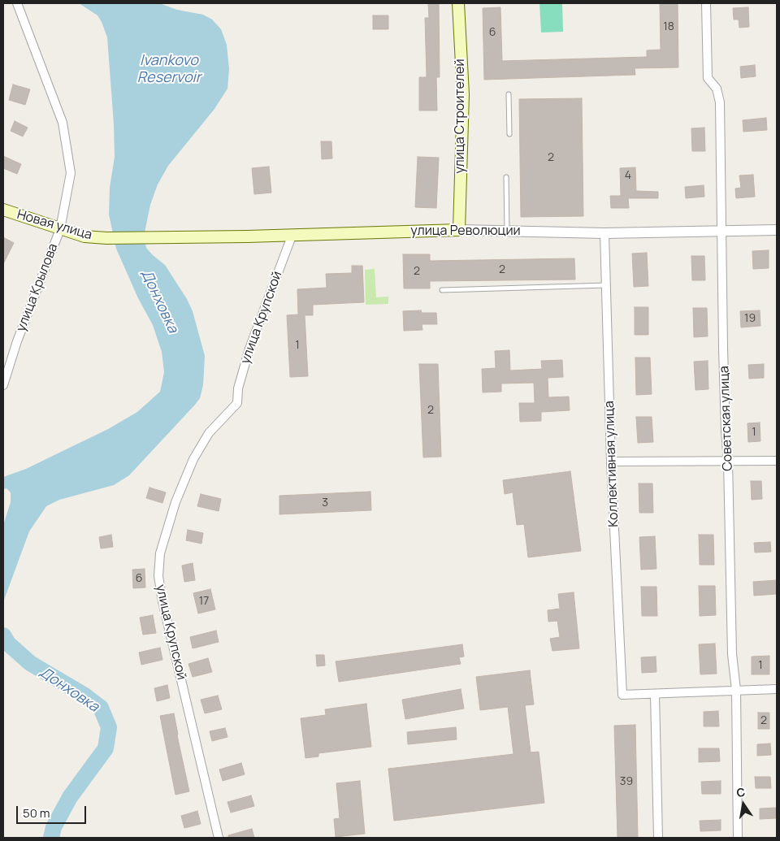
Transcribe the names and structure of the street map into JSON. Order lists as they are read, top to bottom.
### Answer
{
  "streets": {
    "main road": ["улица Строителей", "Новая улица", "улица Революции"],
    "street": [
      "улица Крылова",
      "улица Крупской",
      "Советская улица",
      "Коллективная улица"
    ]
  },
  "crossings": [
    ["улица Строителей", "улица Революции"],
    ["Новая улица", "улица Революции"],
    ["Новая улица", "улица Крылова"],
    ["улица Революции", "улица Крупской"],
    ["улица Революции", "Советская улица"],
    ["улица Революции", "Коллективная улица"]
  ],
  "water": ["Ivankovo Reservoir", "Донховка"],
  "house_numbers": [
    "18",
    "6",
    "2",
    "4",
    "2",
    "2",
    "19",
    "1",
    "2",
    "1",
    "3",
    "6",
    "17",
    "1",
    "2",
    "39"
  ],
  "scale_bar": "50 m",
  "north": "top"
}
